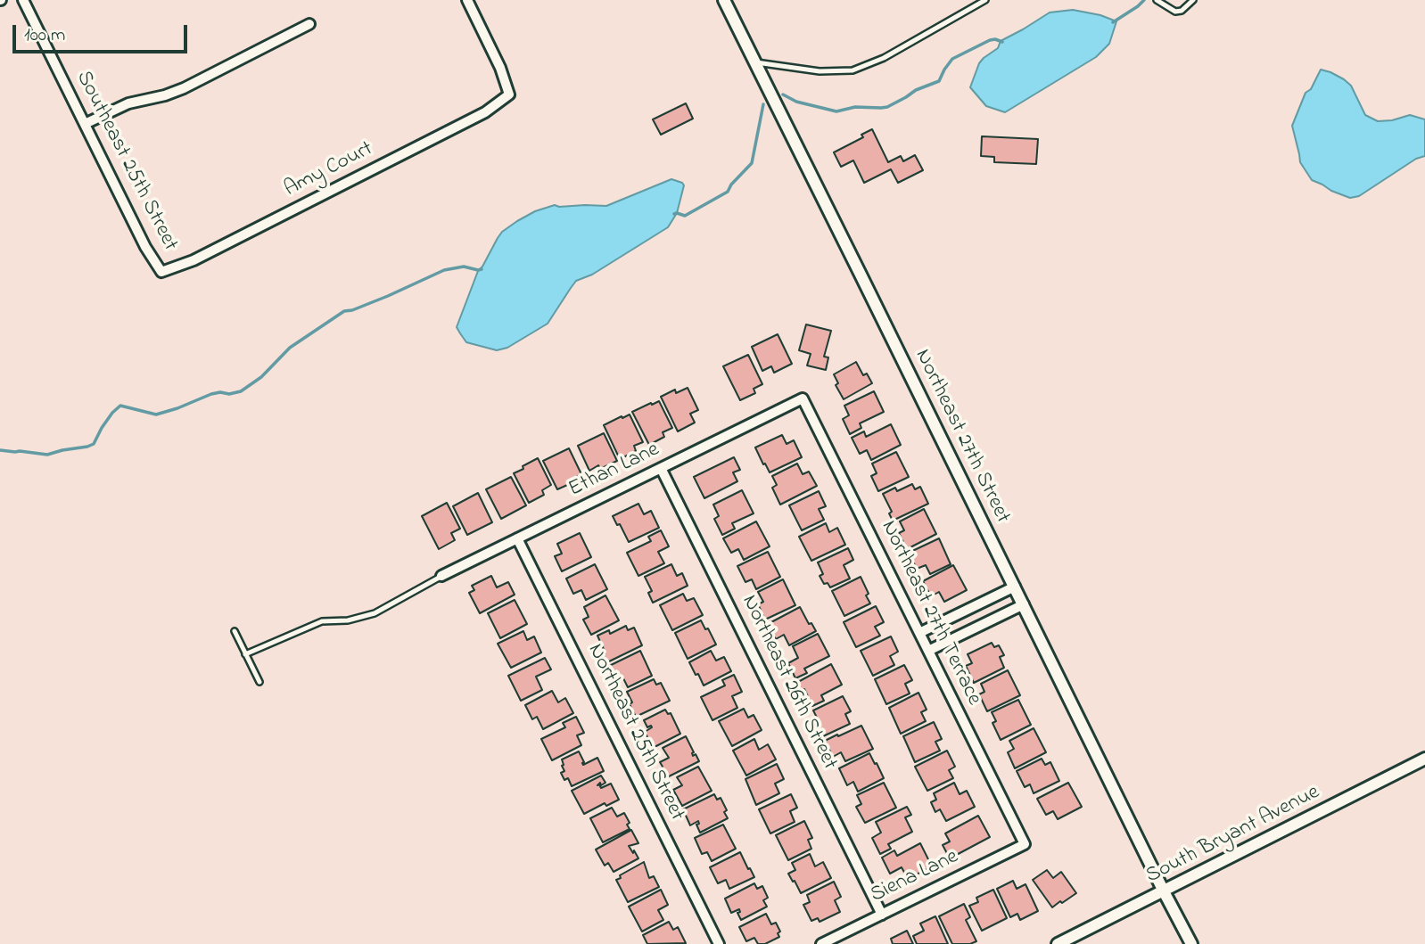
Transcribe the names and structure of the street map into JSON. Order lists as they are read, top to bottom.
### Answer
{
  "streets": {
    "street": [
      "Southeast 25th Street",
      "Amy Court",
      "Northeast 27th Street",
      "Ethan Lane",
      "Northeast 27th Terrace",
      "Northeast 26th Street",
      "Northeast 25th Street",
      "South Bryant Avenue",
      "Siena Lane"
    ]
  },
  "crossings": [
    ["Southeast 25th Street", "Amy Court"],
    ["Northeast 27th Street", "South Bryant Avenue"],
    ["Ethan Lane", "Northeast 27th Terrace"],
    ["Ethan Lane", "Northeast 26th Street"],
    ["Ethan Lane", "Northeast 25th Street"],
    ["Northeast 27th Terrace", "Siena Lane"],
    ["Northeast 26th Street", "Siena Lane"]
  ],
  "scale_bar": "100 m"
}
